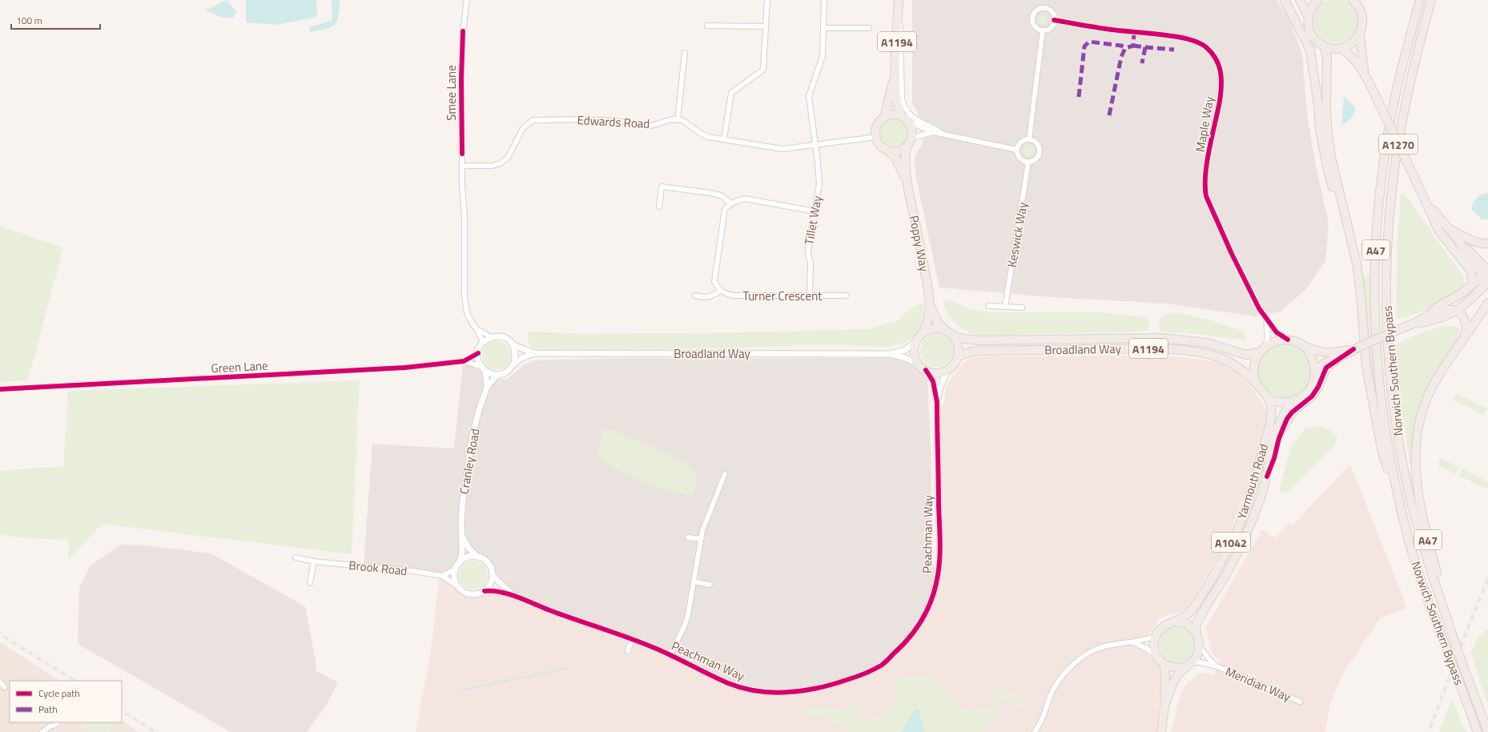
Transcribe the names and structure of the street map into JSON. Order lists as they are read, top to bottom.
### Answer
{
  "streets": {
    "highway": [
      "A1194",
      "A1270",
      "Poppy Way",
      "A47",
      "Broadland Way",
      "Norwich Southern Bypass",
      "Yarmouth Road",
      "A1042"
    ],
    "street": [
      "Smee Lane",
      "Edwards Road",
      "Maple Way",
      "Tillet Way",
      "Keswick Way",
      "Turner Crescent",
      "Green Lane",
      "Cranley Road",
      "Peachman Way",
      "Brook Road",
      "Meridian Way"
    ]
  },
  "crossings": [
    ["A1194", "Poppy Way"],
    ["Smee Lane", "Edwards Road"],
    ["Smee Lane", "Broadland Way"],
    ["Smee Lane", "Green Lane"],
    ["Smee Lane", "Cranley Road"],
    ["Maple Way", "Broadland Way"],
    ["Maple Way", "Yarmouth Road"],
    ["A1270", "Yarmouth Road"],
    ["Tillet Way", "Turner Crescent"],
    ["Poppy Way", "Broadland Way"],
    ["Poppy Way", "Peachman Way"],
    ["A47", "Norwich Southern Bypass"],
    ["Broadland Way", "Green Lane"],
    ["Broadland Way", "Cranley Road"],
    ["Broadland Way", "Yarmouth Road"],
    ["Broadland Way", "Peachman Way"],
    ["Green Lane", "Cranley Road"],
    ["Cranley Road", "Peachman Way"],
    ["Cranley Road", "Brook Road"],
    ["Yarmouth Road", "Meridian Way"],
    ["Peachman Way", "Brook Road"]
  ],
  "legend": ["Cycle path", "Path"],
  "scale_bar": "100 m"
}
